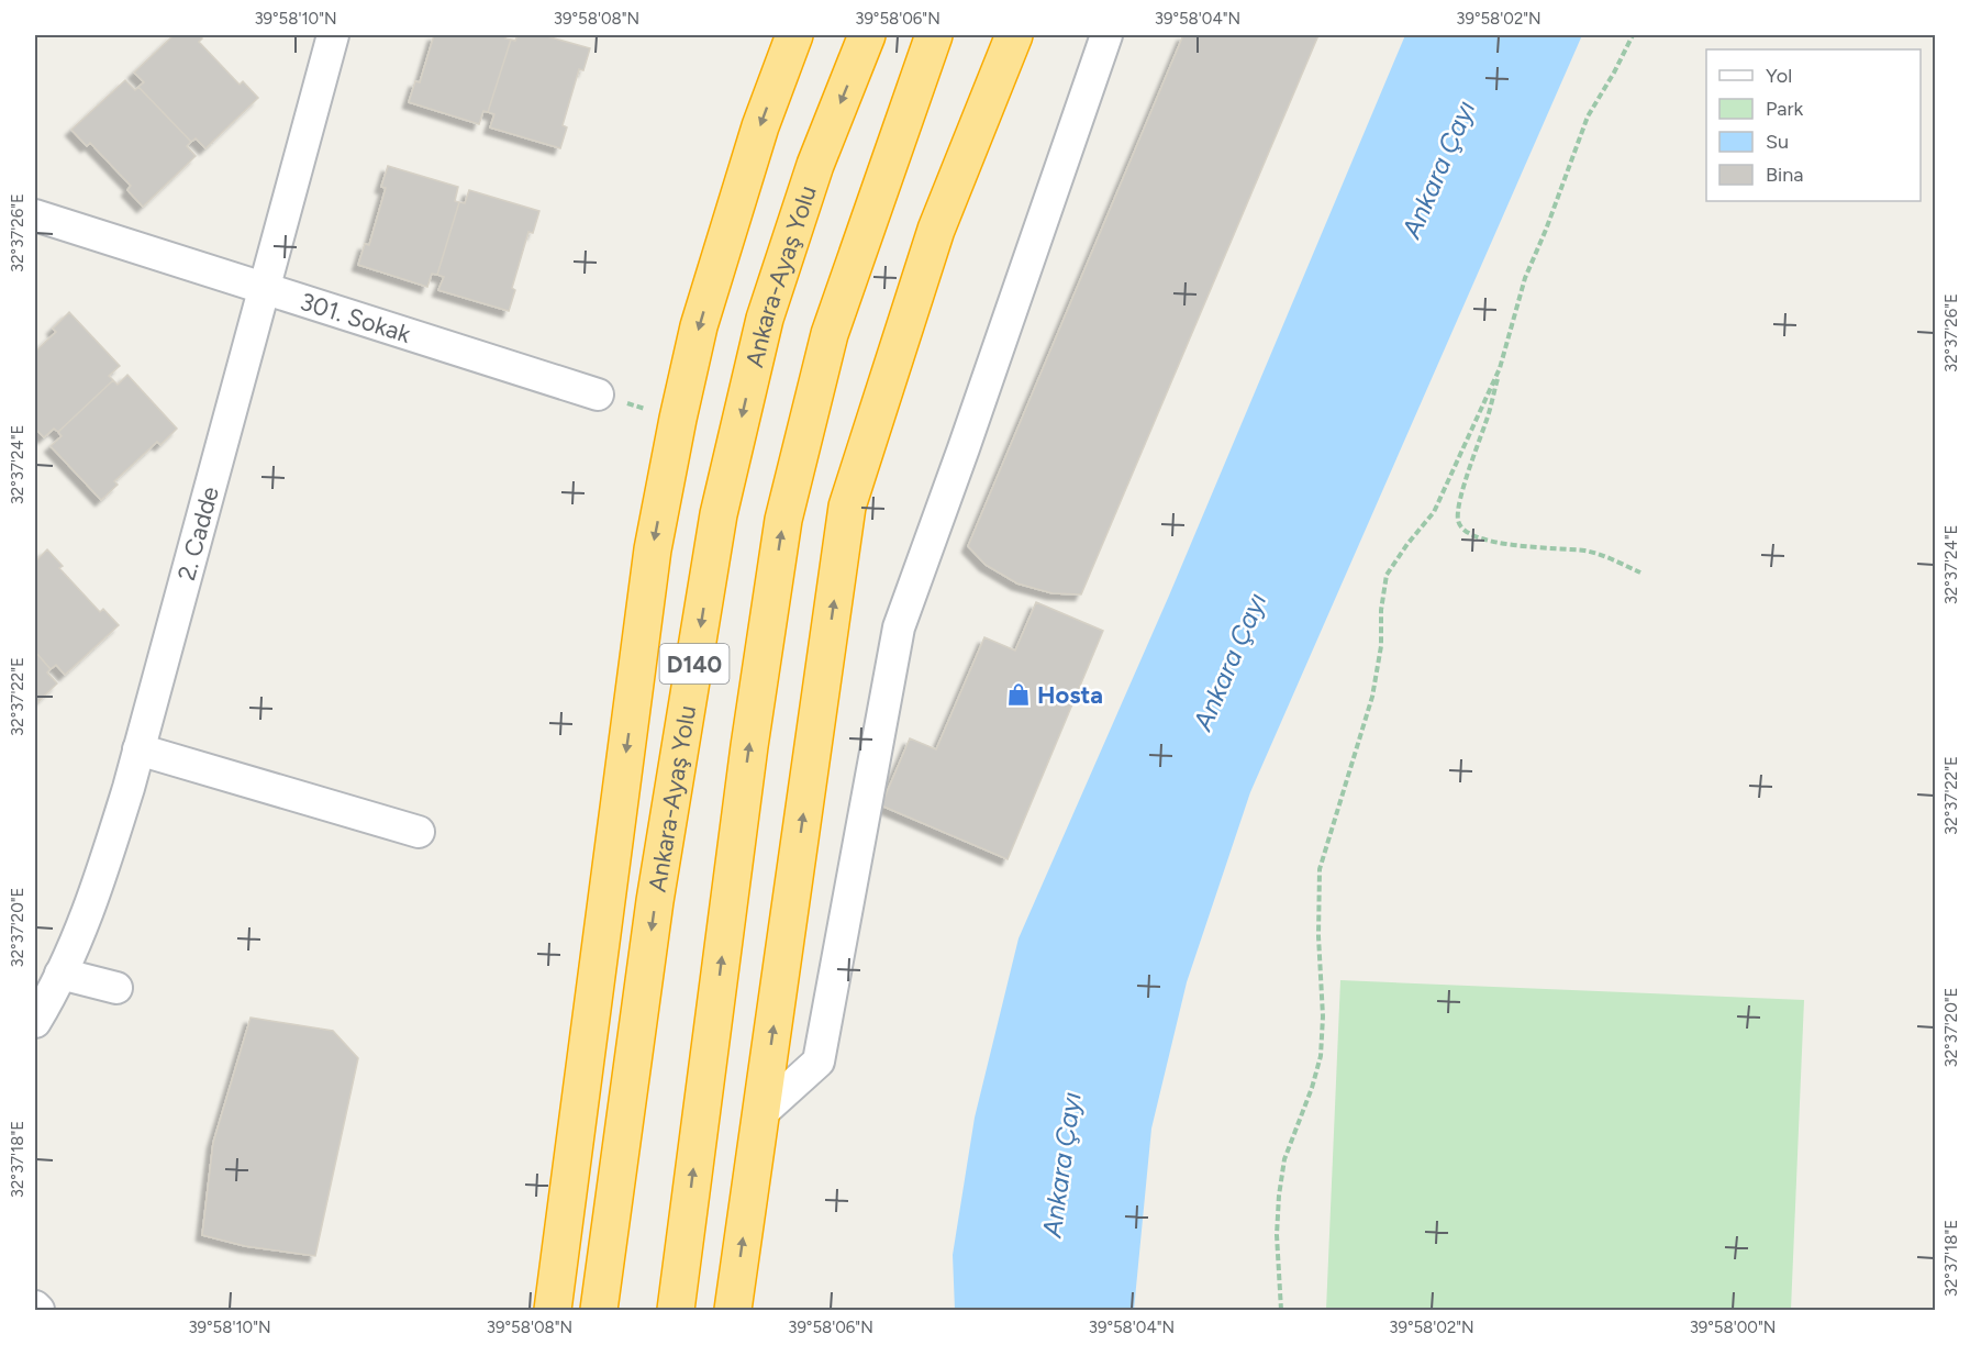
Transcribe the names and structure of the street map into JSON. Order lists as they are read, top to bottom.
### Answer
{
  "streets": {
    "highway": ["Ankara-Ayaş Yolu", "D140"],
    "street": ["301. Sokak", "2. Cadde"]
  },
  "crossings": [
    ["301. Sokak", "2. Cadde"]
  ],
  "water": ["Ankara Çayı"],
  "places": {
    "shop": ["Hosta"]
  },
  "legend": [
    "Yol",
    "Park",
    "Su",
    "Bina"
  ],
  "coordinates": [
    "39°58'10\"N",
    "39°58'08\"N",
    "39°58'06\"N",
    "39°58'04\"N",
    "39°58'02\"N",
    "32°37'26\"E",
    "32°37'24\"E",
    "32°37'22\"E",
    "32°37'20\"E",
    "32°37'18\"E",
    "39°58'00\"N"
  ]
}
